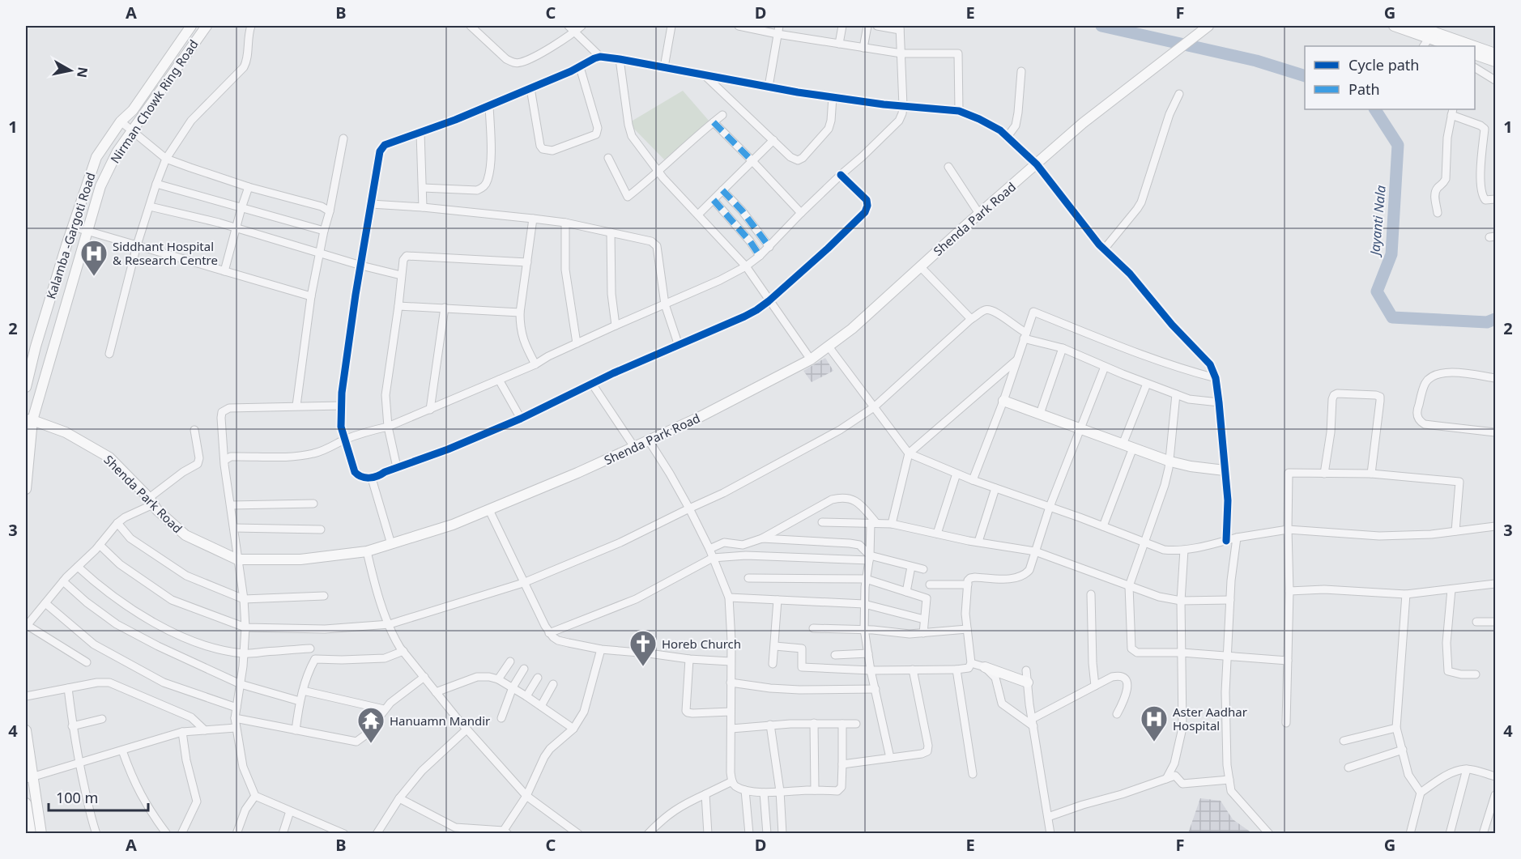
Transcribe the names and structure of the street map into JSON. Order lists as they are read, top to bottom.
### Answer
{
  "streets": {
    "main road": ["Nirman Chowk Ring Road", "Shenda Park Road", "Kalamba -Gargoti Road"]
  },
  "crossings": [
    ["Nirman Chowk Ring Road", "Shenda Park Road"]
  ],
  "water": ["Jayanti Nala"],
  "places": {
    "hospital": ["Siddhant Hospital & Research Centre", "Aster Aadhar Hospital"],
    "church": ["Horeb Church"],
    "temple": ["Hanuamn Mandir"]
  },
  "legend": ["Cycle path", "Path"],
  "scale_bar": "100 m",
  "north": "right",
  "grid": {
    "columns": [
      "A",
      "B",
      "C",
      "D",
      "E",
      "F",
      "G"
    ],
    "rows": [
      "1",
      "2",
      "3",
      "4"
    ]
  }
}
